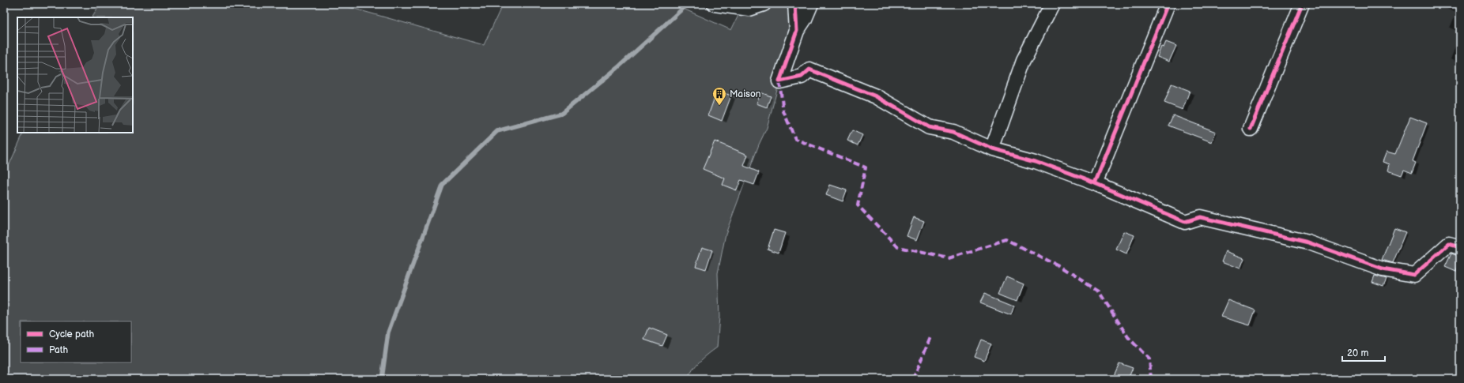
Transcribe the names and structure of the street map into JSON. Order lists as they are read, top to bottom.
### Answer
{
  "places": {
    "building": ["Maison"]
  },
  "legend": ["Cycle path", "Path"],
  "scale_bar": "20 m"
}
